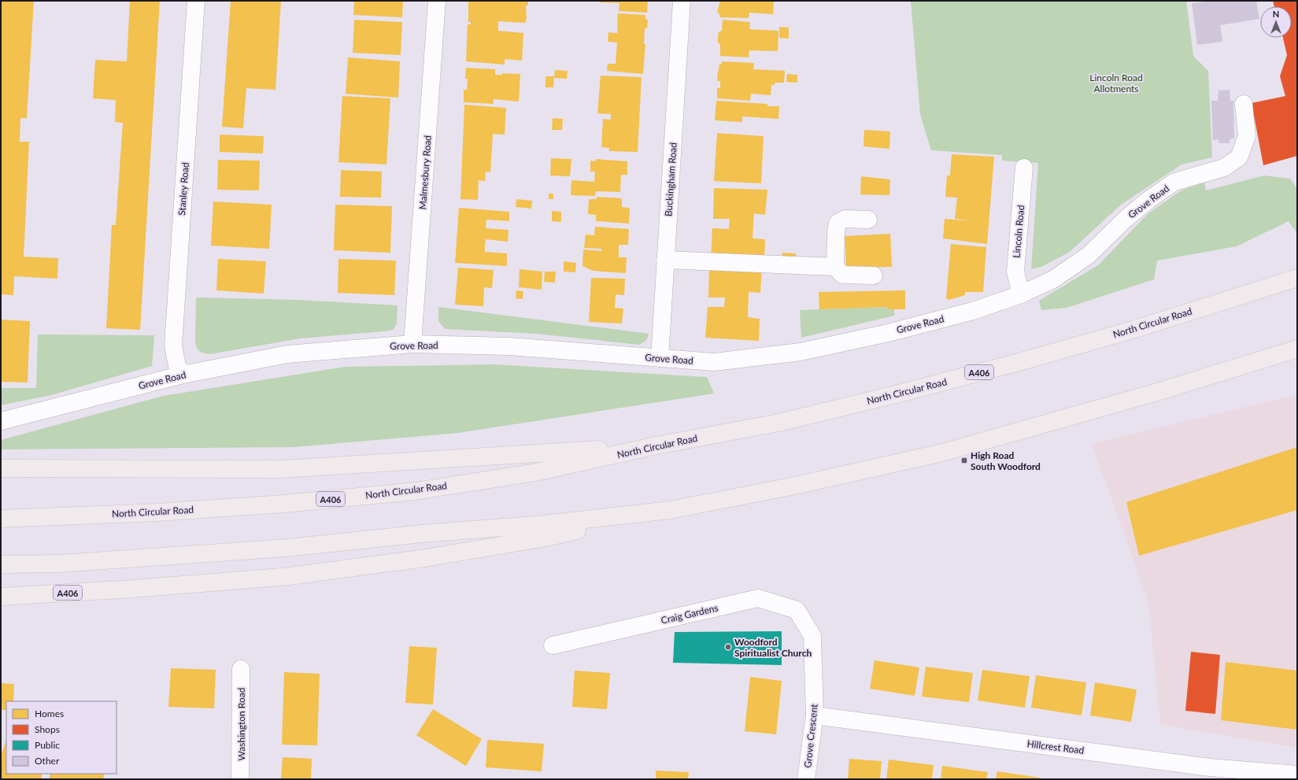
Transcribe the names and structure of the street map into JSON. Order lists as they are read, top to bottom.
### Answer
{
  "streets": {
    "highway": ["North Circular Road", "A406"],
    "street": [
      "Malmesbury Road",
      "Buckingham Road",
      "Stanley Road",
      "Grove Road",
      "Lincoln Road",
      "Craig Gardens",
      "Washington Road",
      "Grove Crescent",
      "Hillcrest Road"
    ]
  },
  "crossings": [
    ["Malmesbury Road", "Grove Road"],
    ["Buckingham Road", "Grove Road"],
    ["Stanley Road", "Grove Road"],
    ["Grove Road", "Lincoln Road"],
    ["North Circular Road", "A406"],
    ["Craig Gardens", "Grove Crescent"],
    ["Grove Crescent", "Hillcrest Road"]
  ],
  "parks": ["Lincoln Road Allotments"],
  "places": {
    "transit": ["High Road South Woodford"],
    "other": ["Woodford Spiritualist Church"]
  },
  "legend": [
    "Homes",
    "Shops",
    "Public",
    "Other"
  ],
  "north": "top"
}
